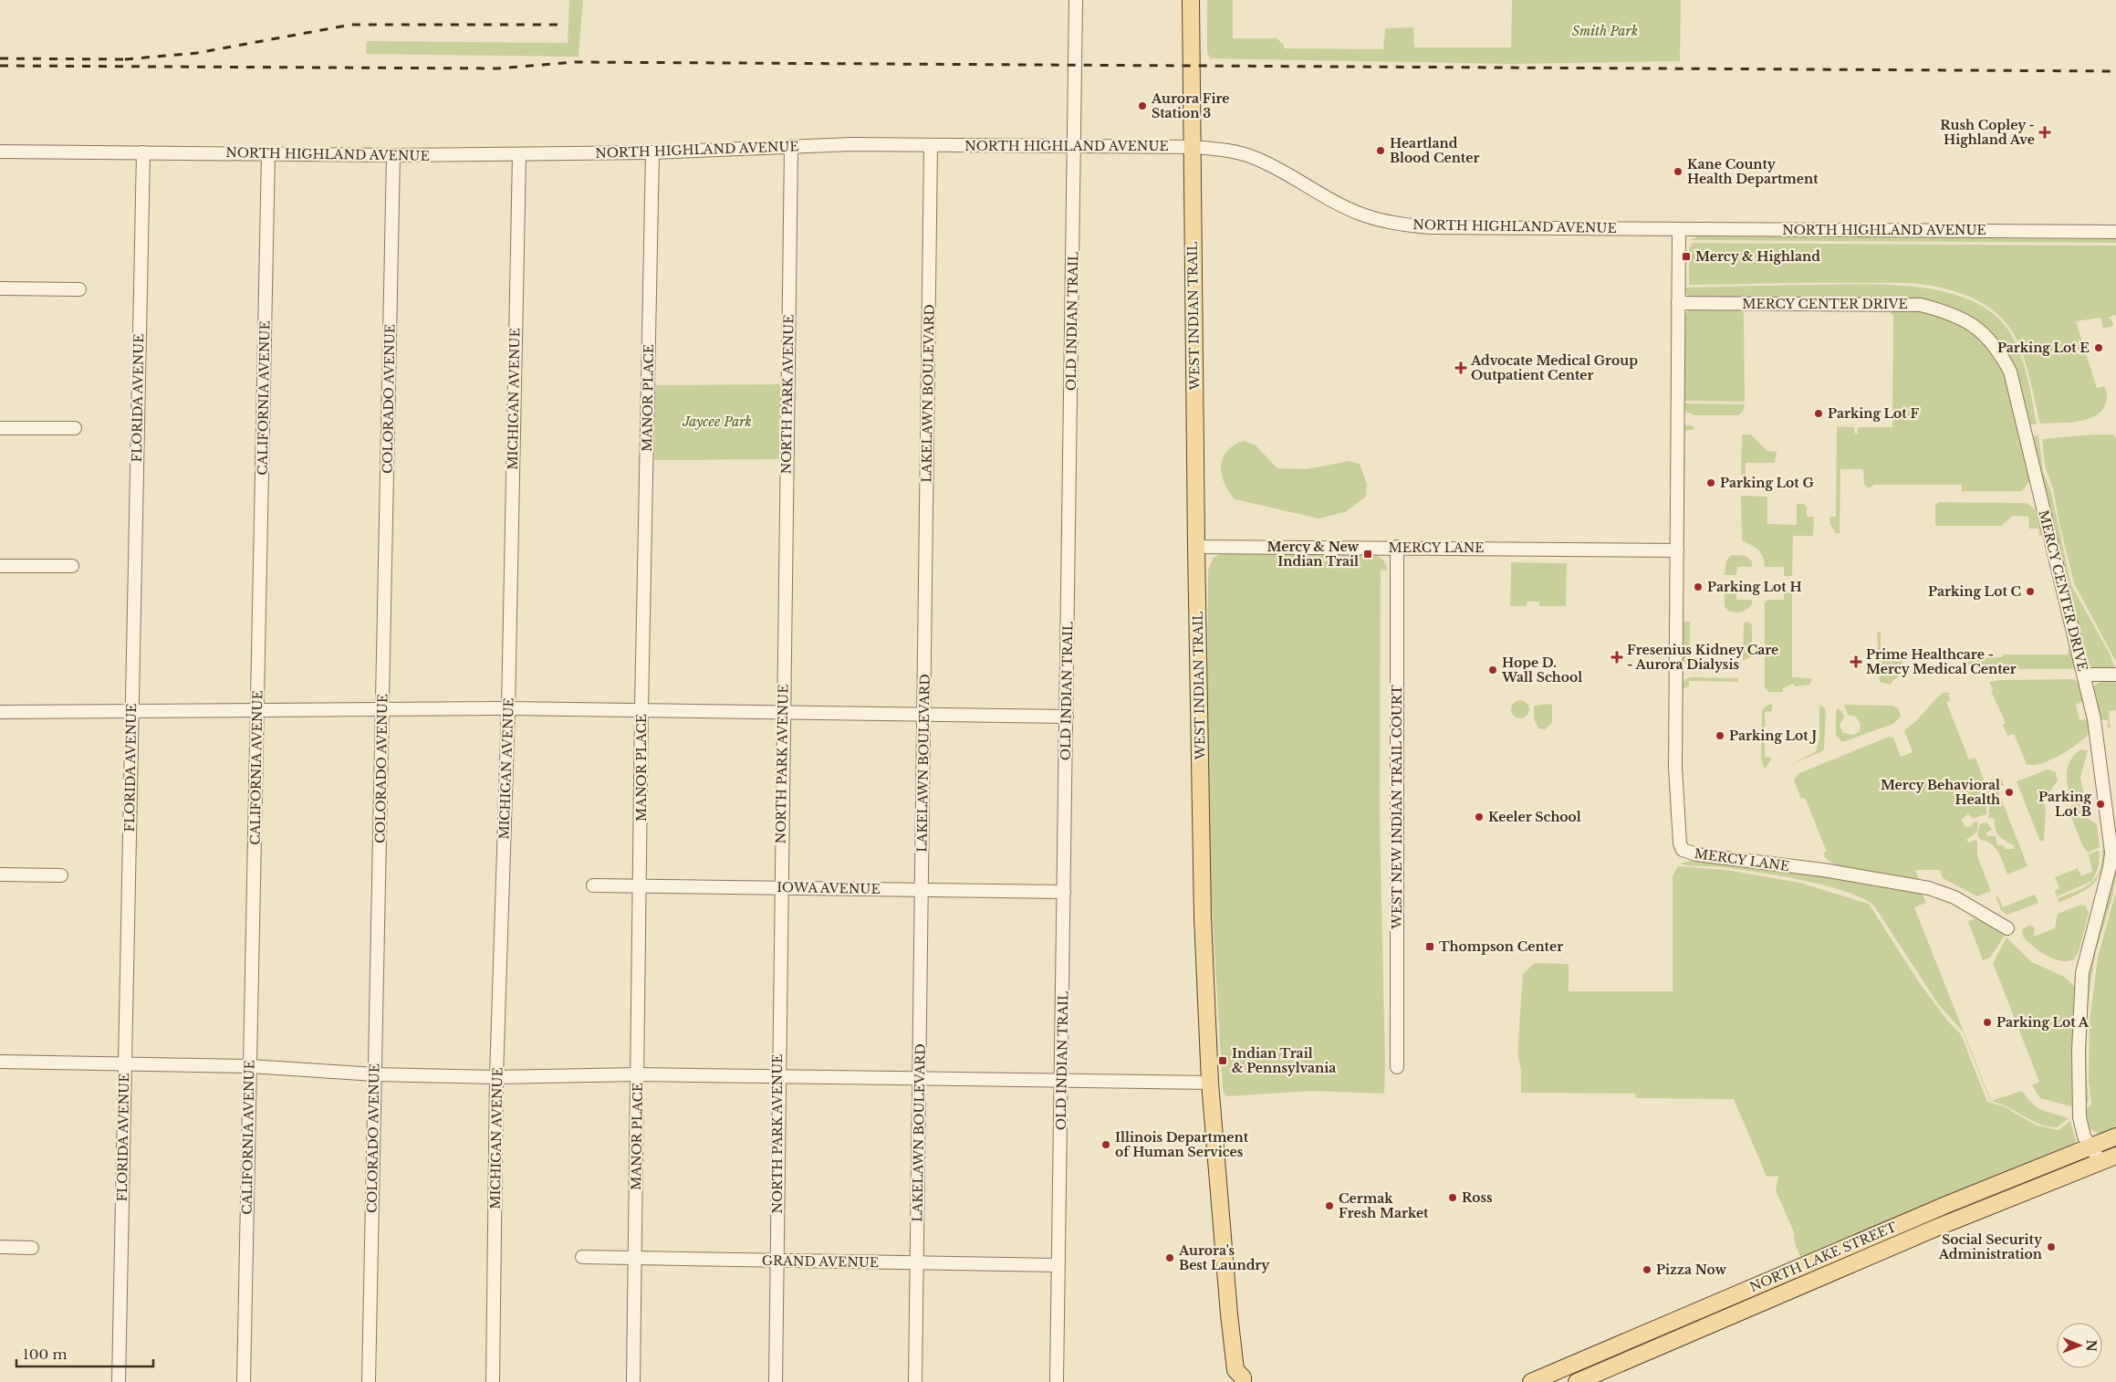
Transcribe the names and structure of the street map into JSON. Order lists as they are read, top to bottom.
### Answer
{
  "streets": {
    "main road": ["WEST INDIAN TRAIL", "NORTH LAKE STREET"],
    "street": [
      "NORTH HIGHLAND AVENUE",
      "MERCY CENTER DRIVE",
      "OLD INDIAN TRAIL",
      "LAKELAWN BOULEVARD",
      "NORTH PARK AVENUE",
      "FLORIDA AVENUE",
      "CALIFORNIA AVENUE",
      "MANOR PLACE",
      "COLORADO AVENUE",
      "MICHIGAN AVENUE",
      "MERCY LANE",
      "WEST NEW INDIAN TRAIL COURT",
      "IOWA AVENUE",
      "GRAND AVENUE"
    ]
  },
  "crossings": [
    ["NORTH HIGHLAND AVENUE", "WEST INDIAN TRAIL"],
    ["NORTH HIGHLAND AVENUE", "OLD INDIAN TRAIL"],
    ["NORTH HIGHLAND AVENUE", "LAKELAWN BOULEVARD"],
    ["NORTH HIGHLAND AVENUE", "NORTH PARK AVENUE"],
    ["NORTH HIGHLAND AVENUE", "FLORIDA AVENUE"],
    ["NORTH HIGHLAND AVENUE", "CALIFORNIA AVENUE"],
    ["NORTH HIGHLAND AVENUE", "MANOR PLACE"],
    ["NORTH HIGHLAND AVENUE", "COLORADO AVENUE"],
    ["NORTH HIGHLAND AVENUE", "MICHIGAN AVENUE"],
    ["NORTH HIGHLAND AVENUE", "MERCY LANE"],
    ["MERCY CENTER DRIVE", "MERCY LANE"],
    ["MERCY CENTER DRIVE", "NORTH LAKE STREET"],
    ["WEST INDIAN TRAIL", "MERCY LANE"],
    ["OLD INDIAN TRAIL", "IOWA AVENUE"],
    ["OLD INDIAN TRAIL", "GRAND AVENUE"],
    ["LAKELAWN BOULEVARD", "IOWA AVENUE"],
    ["LAKELAWN BOULEVARD", "GRAND AVENUE"],
    ["NORTH PARK AVENUE", "IOWA AVENUE"],
    ["NORTH PARK AVENUE", "GRAND AVENUE"],
    ["MANOR PLACE", "IOWA AVENUE"],
    ["MANOR PLACE", "GRAND AVENUE"],
    ["MERCY LANE", "WEST NEW INDIAN TRAIL COURT"]
  ],
  "parks": ["Smith Park", "Jaycee Park"],
  "places": {
    "other": [
      "Aurora Fire Station 3",
      "Heartland Blood Center",
      "Kane County Health Department",
      "Parking Lot E",
      "Parking Lot F",
      "Parking Lot G",
      "Parking Lot H",
      "Parking Lot C",
      "Hope D. Wall School",
      "Parking Lot J",
      "Mercy Behavioral Health",
      "Parking Lot B",
      "Keeler School",
      "Parking Lot A",
      "Illinois Department of Human Services",
      "Ross",
      "Cermak Fresh Market",
      "Social Security Administration",
      "Aurora's Best Laundry",
      "Pizza Now"
    ],
    "health": [
      "Rush Copley - Highland Ave",
      "Advocate Medical Group Outpatient Center",
      "Fresenius Kidney Care - Aurora Dialysis",
      "Prime Healthcare - Mercy Medical Center"
    ],
    "transit": [
      "Mercy & Highland",
      "Mercy & New Indian Trail",
      "Thompson Center",
      "Indian Trail & Pennsylvania"
    ]
  },
  "scale_bar": "100 m",
  "north": "right"
}
